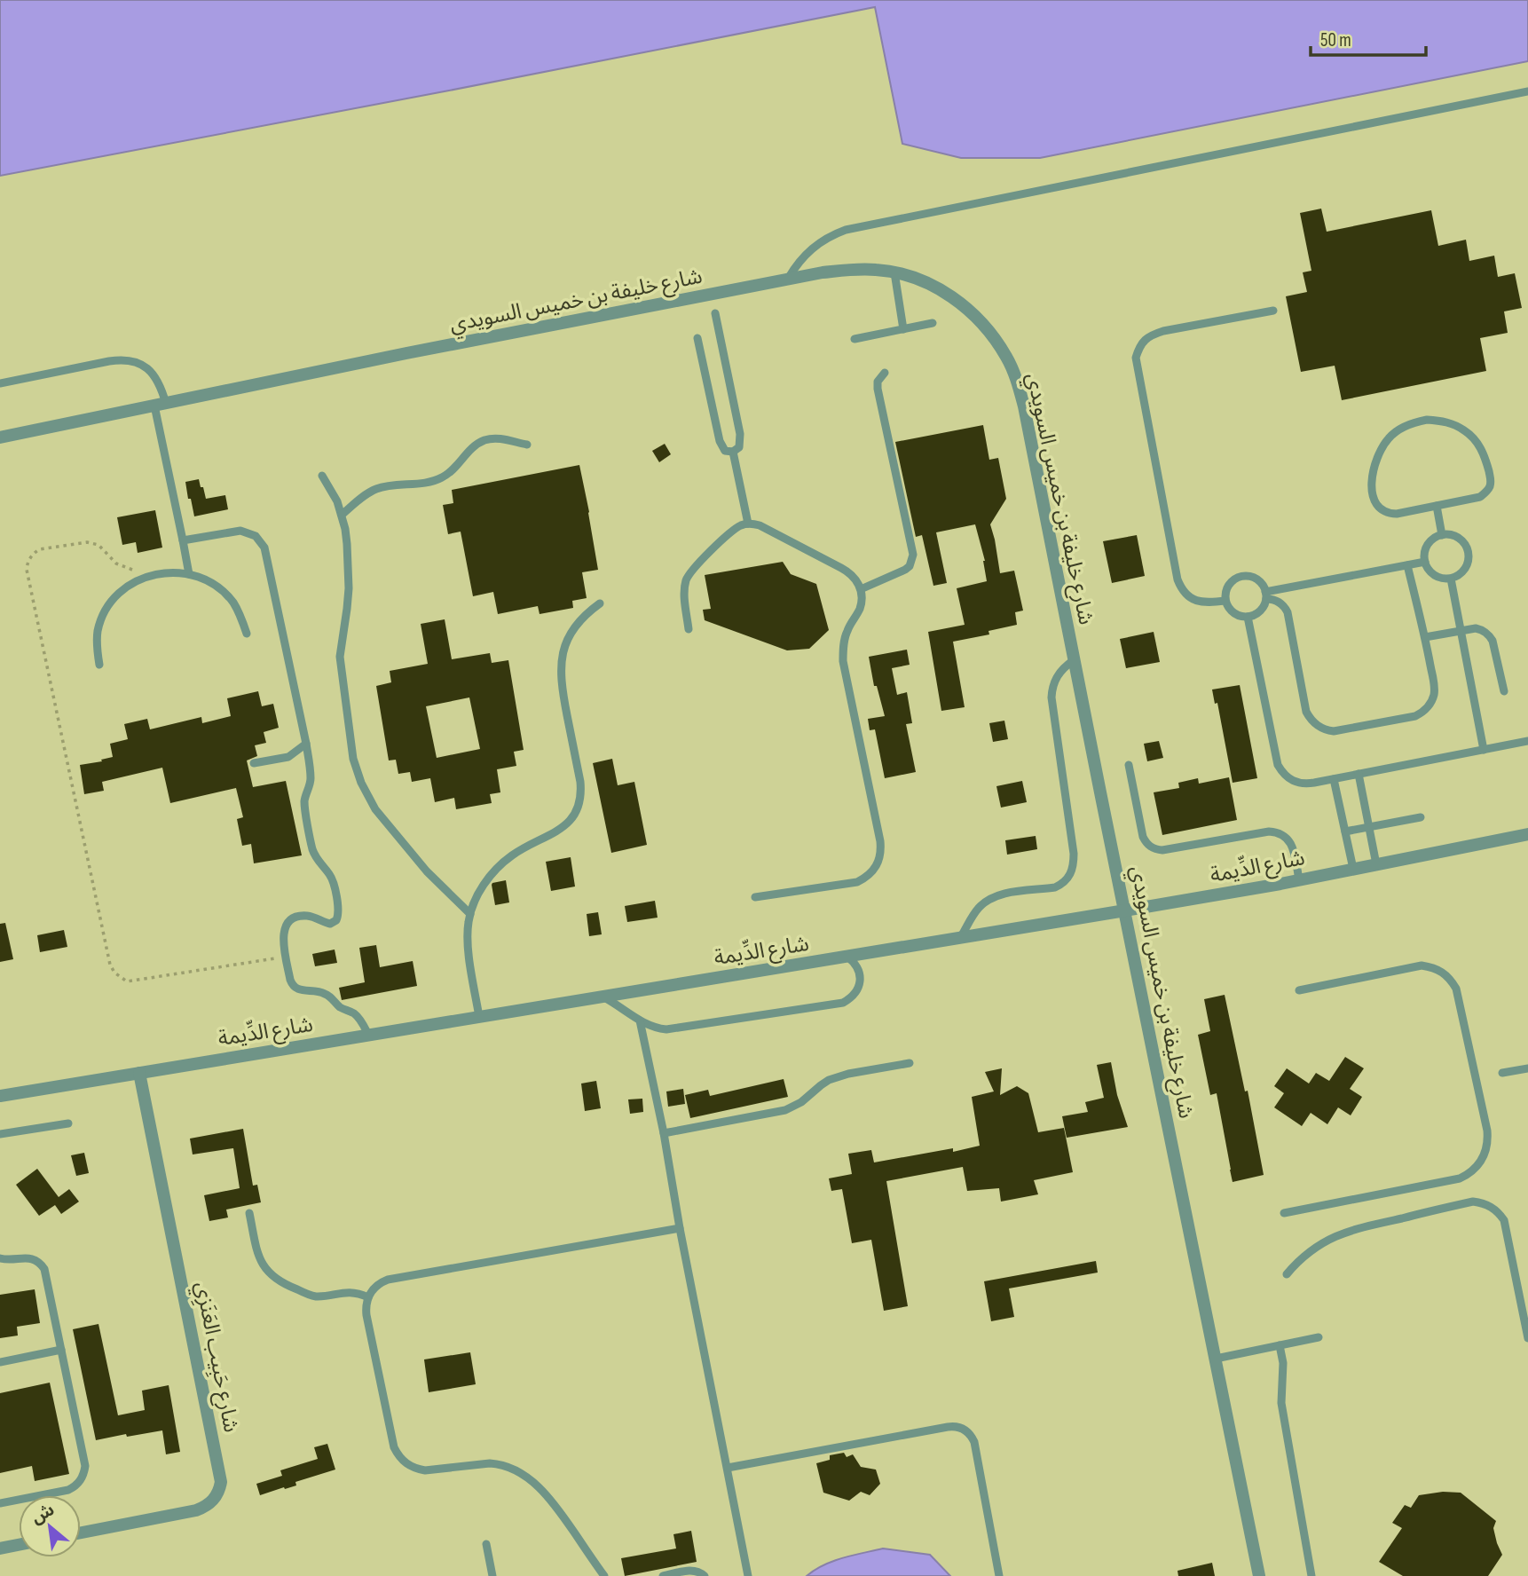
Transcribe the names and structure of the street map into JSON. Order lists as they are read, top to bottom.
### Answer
{
  "streets": {
    "street": ["شارع خليفة بن خميس السويدي", "شارع الدِّيمة", "شارع حَبِيب العَنَزِي"]
  },
  "crossings": [
    ["شارع خليفة بن خميس السويدي", "شارع الدِّيمة"],
    ["شارع الدِّيمة", "شارع حَبِيب العَنَزِي"]
  ],
  "scale_bar": "50 m",
  "north": "top left"
}
